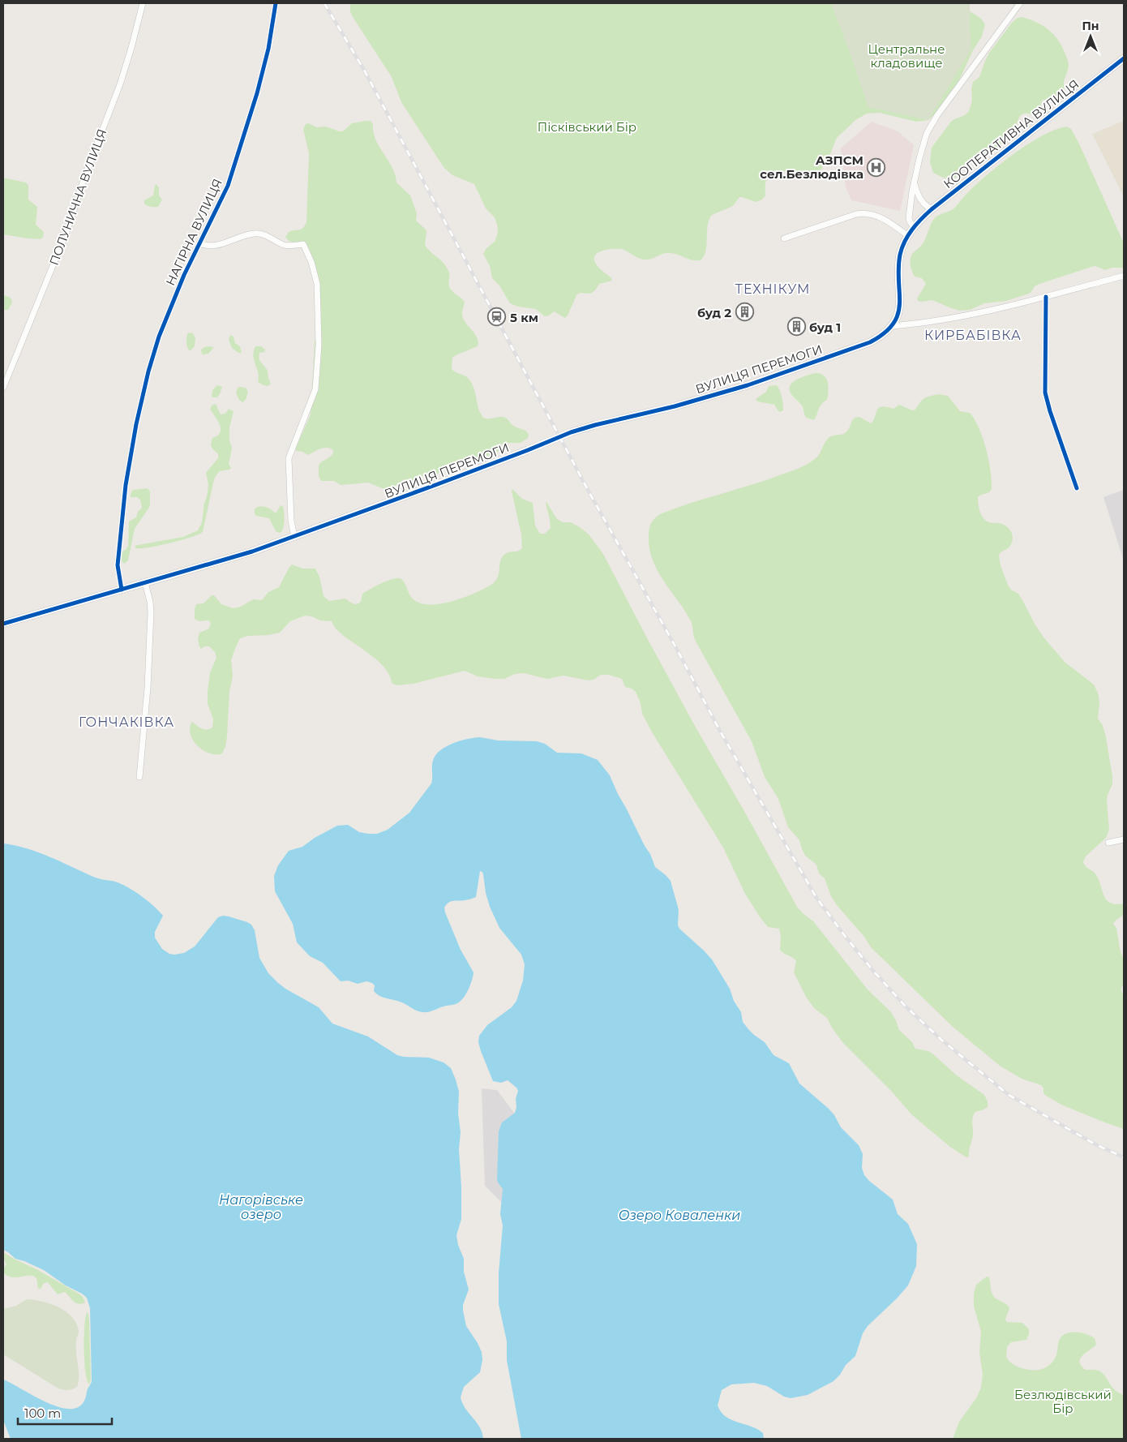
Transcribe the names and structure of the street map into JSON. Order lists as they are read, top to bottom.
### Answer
{
  "streets": {
    "street": [
      "КООПЕРАТИВНА ВУЛИЦЯ",
      "ПОЛУНИЧНА ВУЛИЦЯ",
      "НАГІРНА ВУЛИЦЯ",
      "ВУЛИЦЯ ПЕРЕМОГИ"
    ]
  },
  "crossings": [
    ["КООПЕРАТИВНА ВУЛИЦЯ", "ВУЛИЦЯ ПЕРЕМОГИ"],
    ["НАГІРНА ВУЛИЦЯ", "ВУЛИЦЯ ПЕРЕМОГИ"]
  ],
  "districts": ["ТЕХНІКУМ", "КИРБАБІВКА", "ГОНЧАКІВКА"],
  "water": ["Нагорівське озеро", "Озеро Коваленки"],
  "parks": ["Центральне кладовище", "Пісківський Бір", "Безлюдівський Бір"],
  "places": {
    "hospital": ["АЗПСМ сел.Безлюдівка"],
    "building": ["буд 2", "буд 1"],
    "station": ["5 км"]
  },
  "scale_bar": "100 m",
  "north": "top"
}
